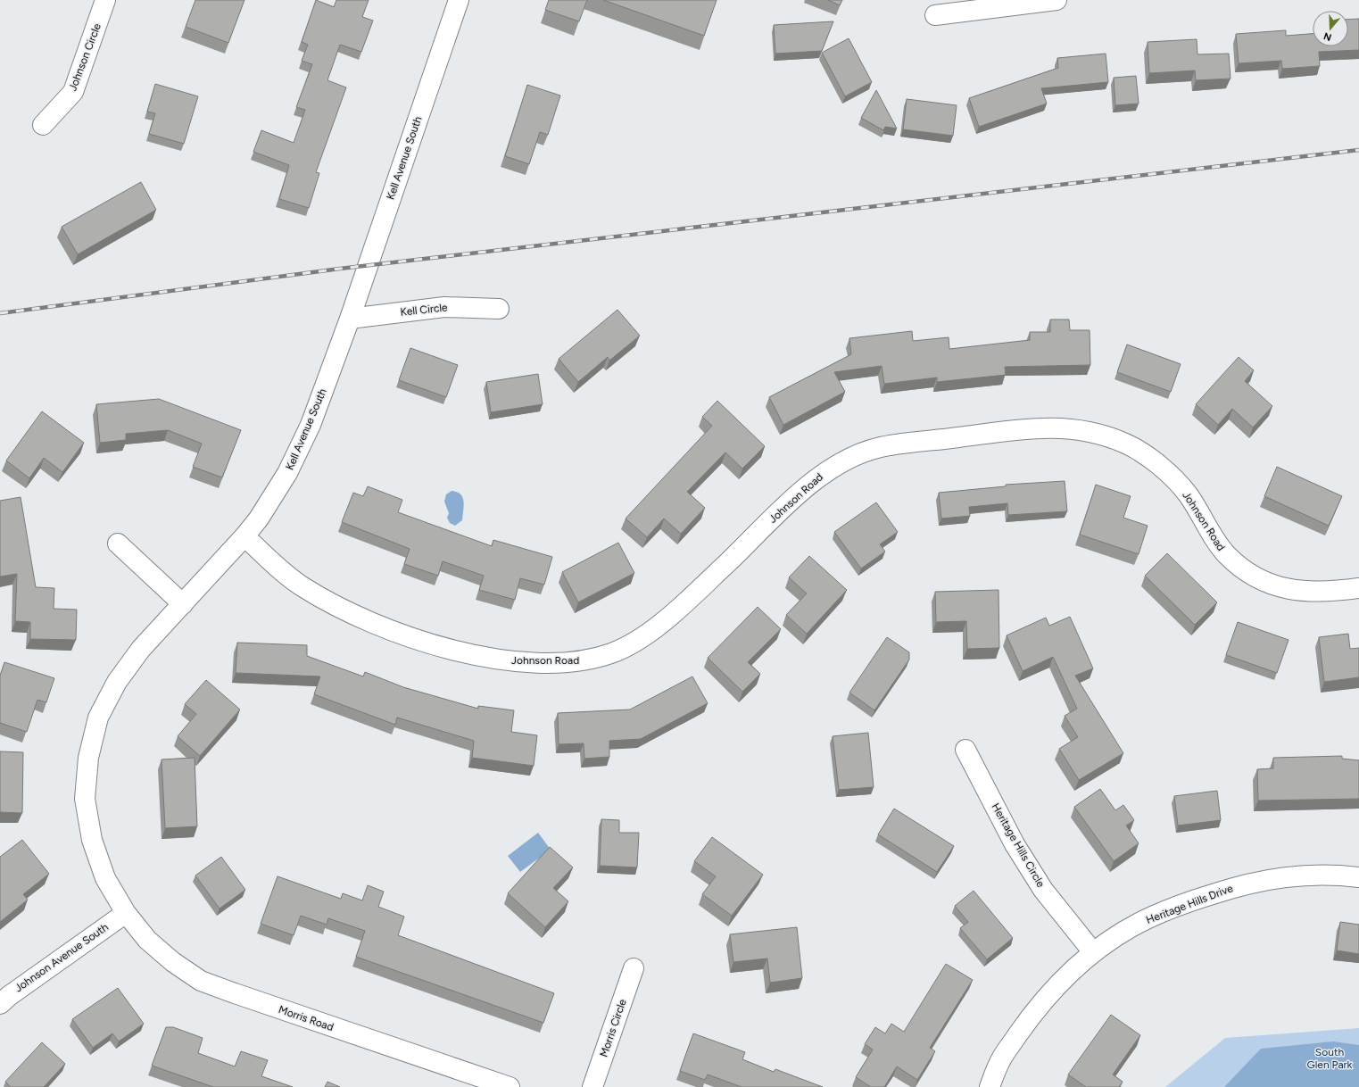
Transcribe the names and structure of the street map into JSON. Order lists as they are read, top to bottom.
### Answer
{
  "streets": {
    "street": [
      "Johnson Circle",
      "Kell Avenue South",
      "Kell Circle",
      "Johnson Road",
      "Heritage Hills Circle",
      "Heritage Hills Drive",
      "Johnson Avenue South",
      "Morris Road",
      "Morris Circle"
    ]
  },
  "crossings": [
    ["Kell Avenue South", "Kell Circle"],
    ["Kell Avenue South", "Johnson Road"],
    ["Kell Avenue South", "Johnson Avenue South"],
    ["Kell Avenue South", "Morris Road"],
    ["Heritage Hills Circle", "Heritage Hills Drive"],
    ["Johnson Avenue South", "Morris Road"]
  ],
  "parks": ["South Glen Park"],
  "north": "bottom"
}
